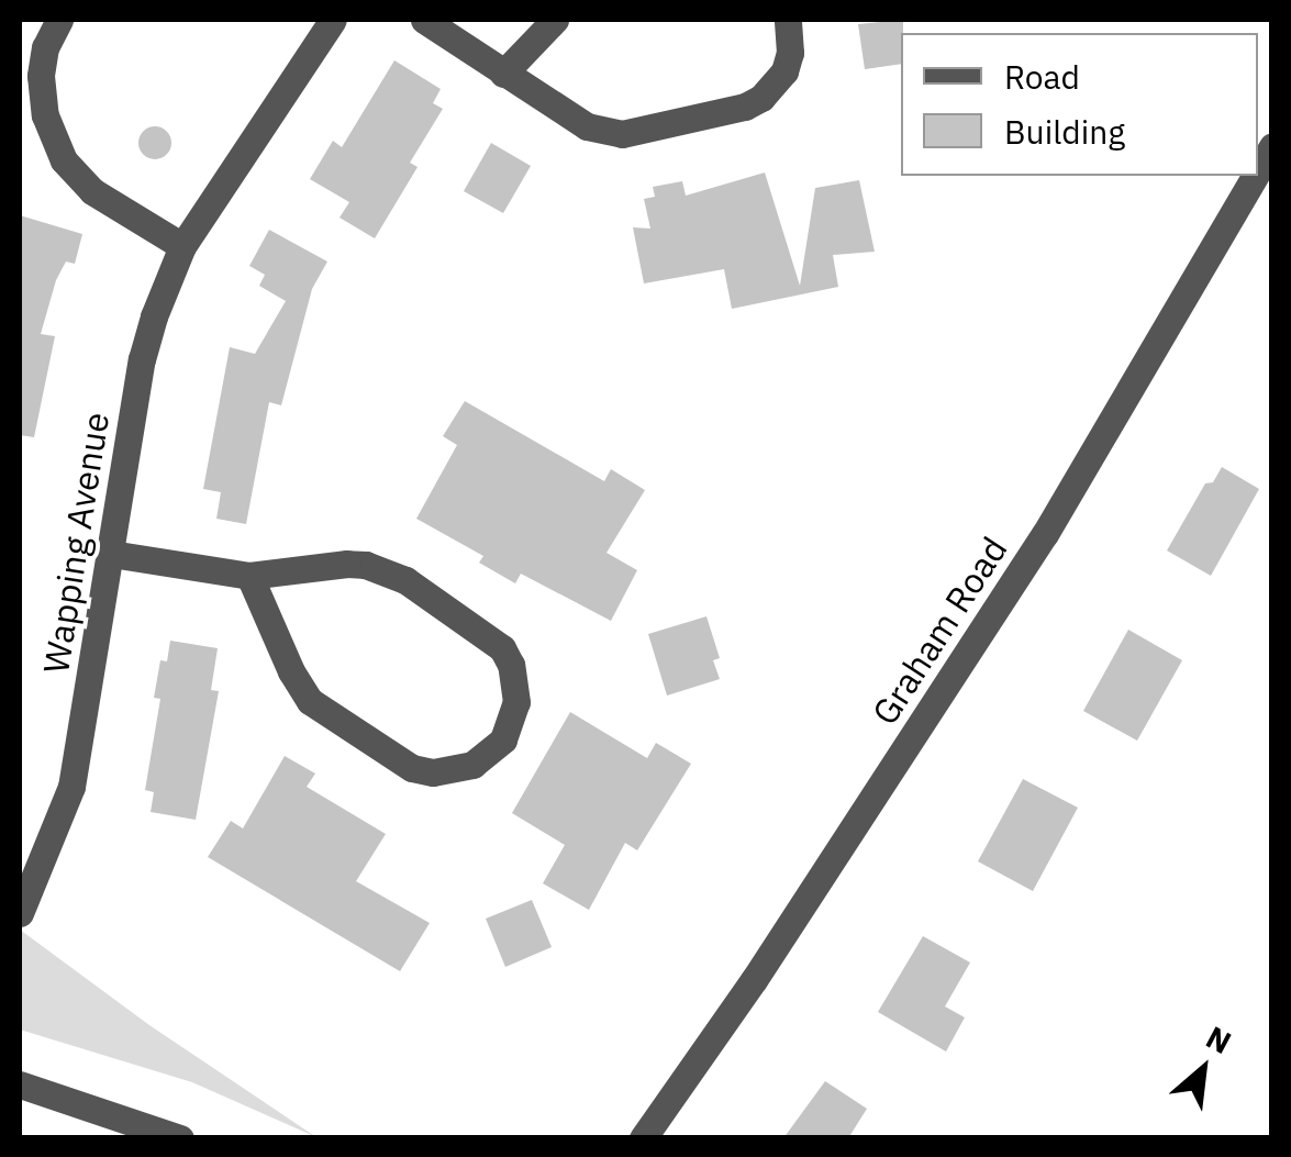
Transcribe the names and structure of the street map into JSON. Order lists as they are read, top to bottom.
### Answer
{
  "streets": {
    "street": ["Wapping Avenue", "Graham Road"]
  },
  "legend": ["Road", "Building"],
  "north": "top right"
}
